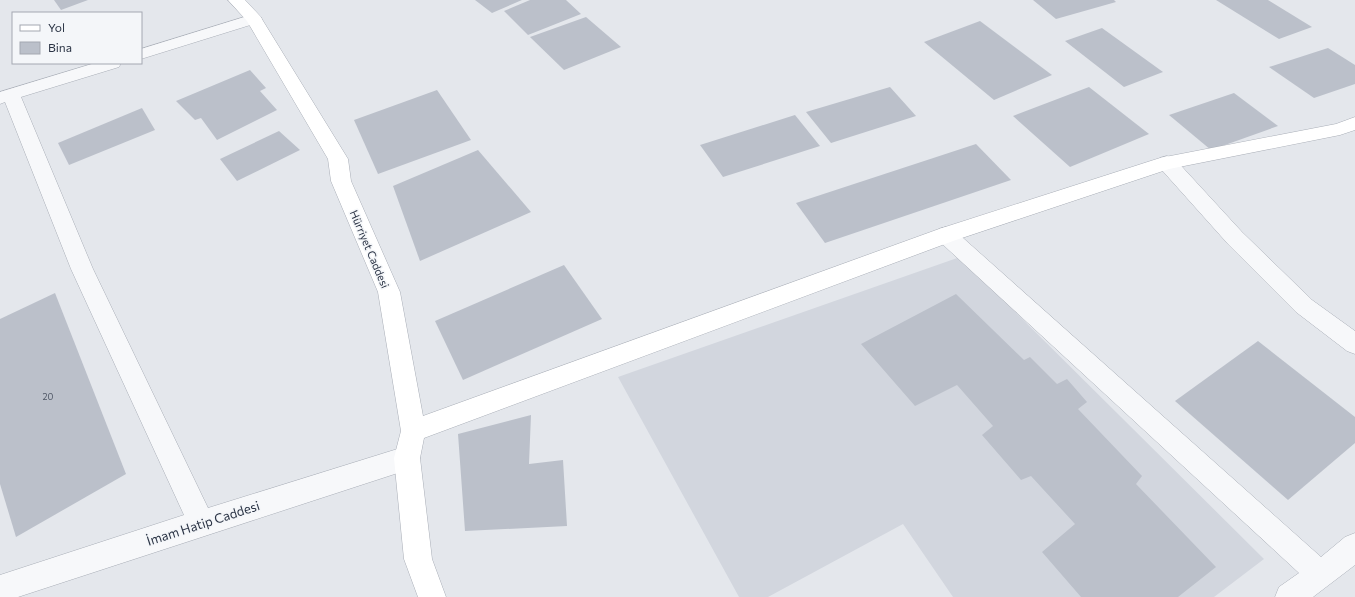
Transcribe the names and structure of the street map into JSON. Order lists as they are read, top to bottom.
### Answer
{
  "streets": {
    "street": ["Hürriyet Caddesi", "İmam Hatip Caddesi"]
  },
  "crossings": [
    ["Hürriyet Caddesi", "İmam Hatip Caddesi"]
  ],
  "house_numbers": ["20"],
  "legend": ["Yol", "Bina"]
}
